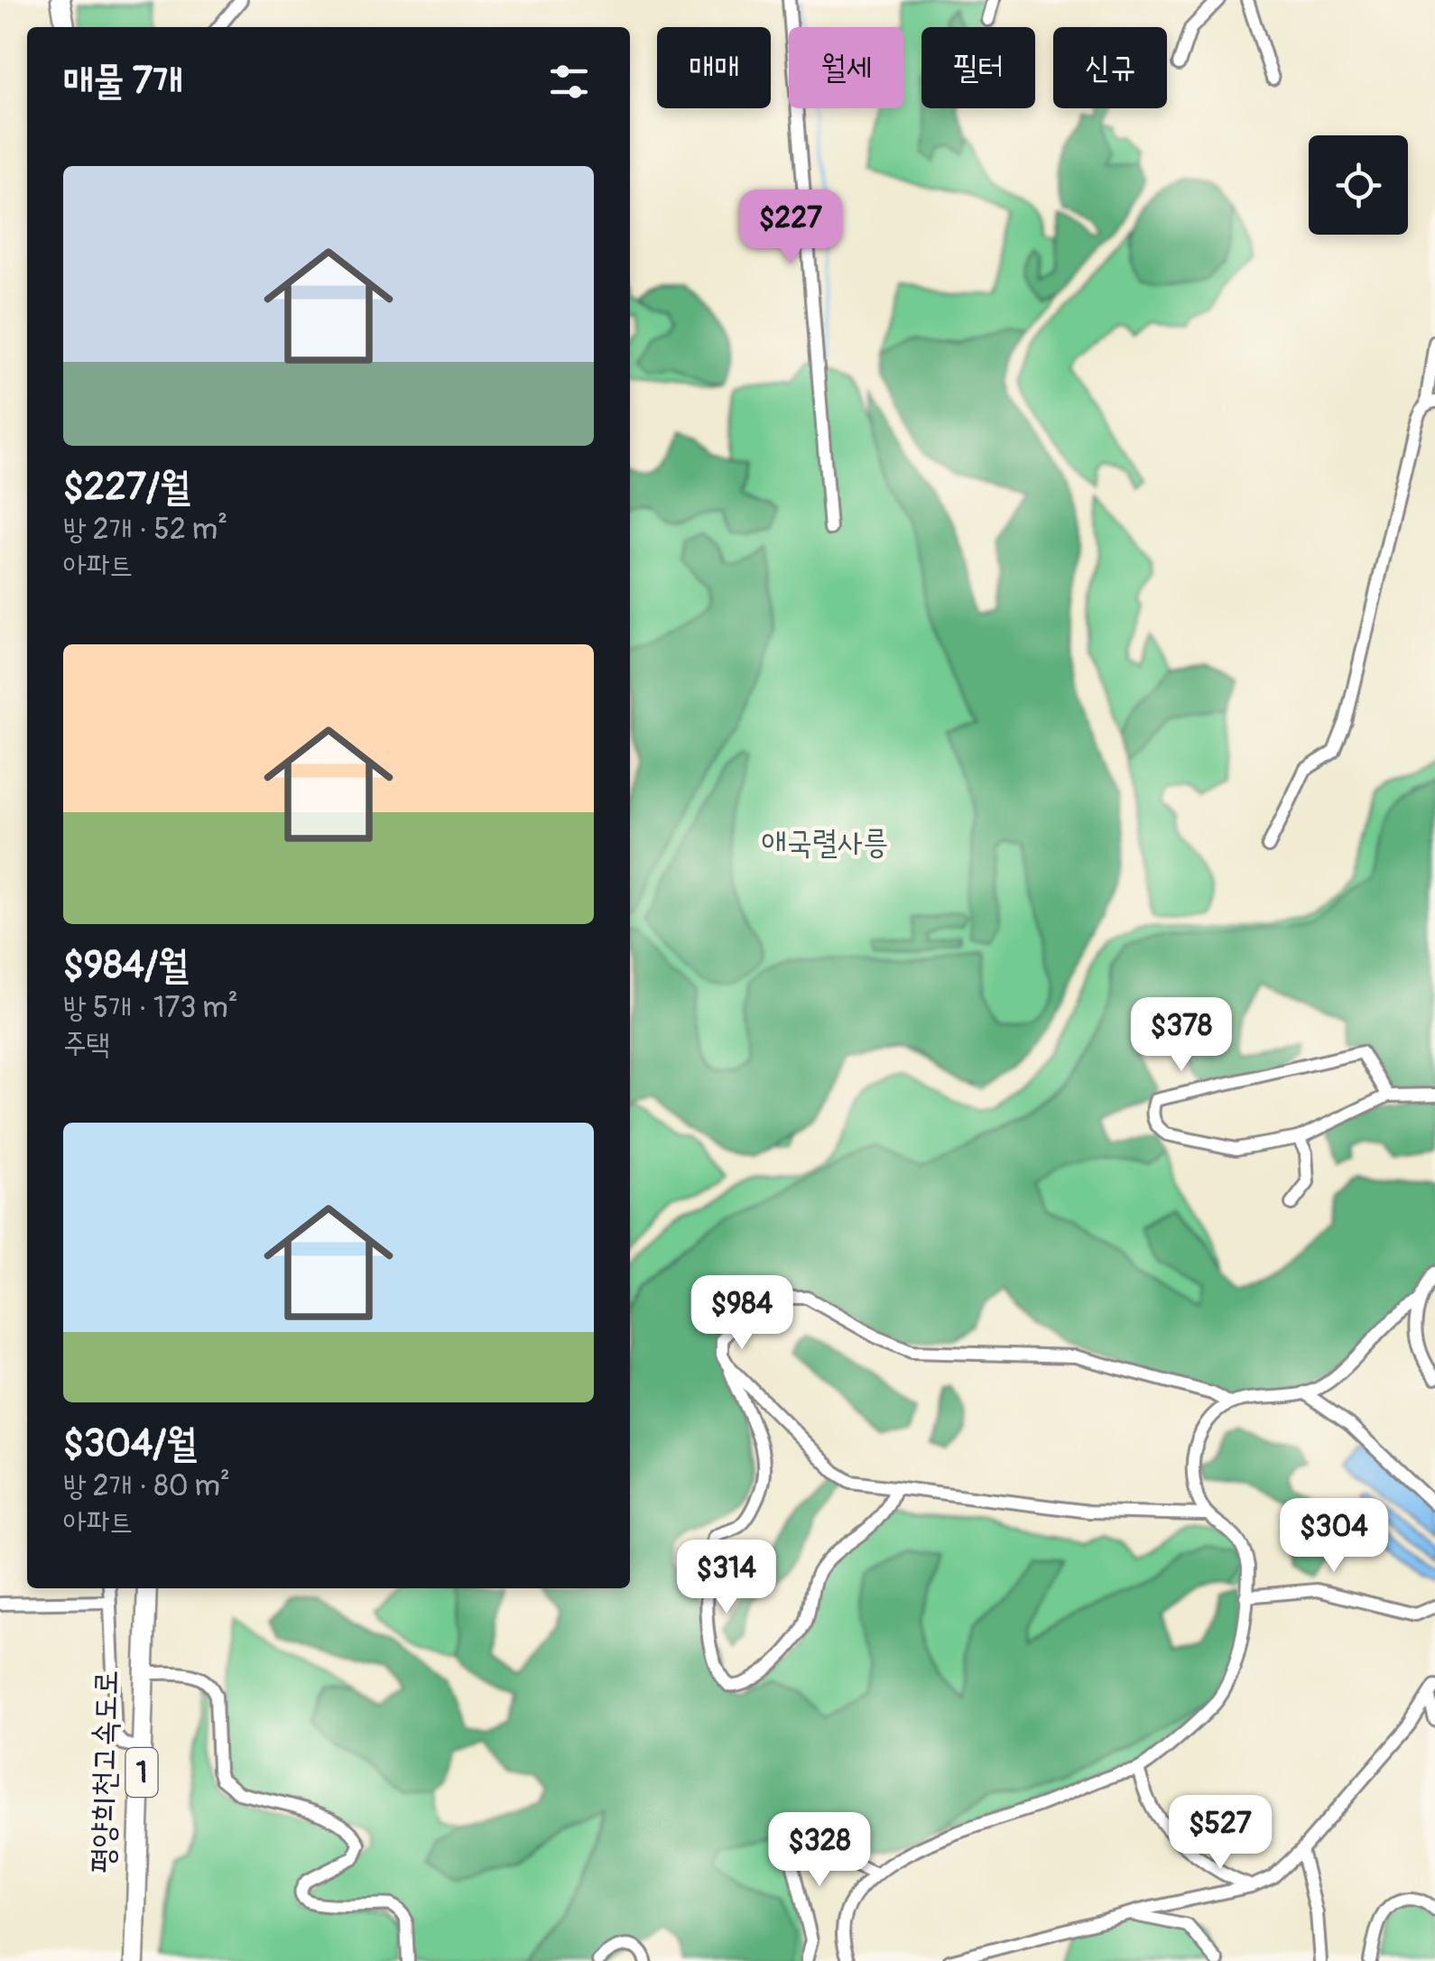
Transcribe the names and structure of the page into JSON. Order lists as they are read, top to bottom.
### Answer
{
  "streets": {
    "highway": ["평양희천고속도로", "1"]
  },
  "parks": ["애국렬사릉"],
  "page": {
    "chip": [
      "매매",
      "월세",
      "필터",
      "신규"
    ],
    "heading": "매물 7개",
    "list": [
      {
        "name": "$227/월",
        "note": "방 2개 · 52 m² · 아파트"
      },
      {
        "name": "$984/월",
        "note": "방 5개 · 173 m² · 주택"
      },
      {
        "name": "$304/월",
        "note": "방 2개 · 80 m² · 아파트"
      }
    ],
    "price": [
      "$227",
      "$378",
      "$984",
      "$304",
      "$314",
      "$527",
      "$328"
    ]
  }
}
